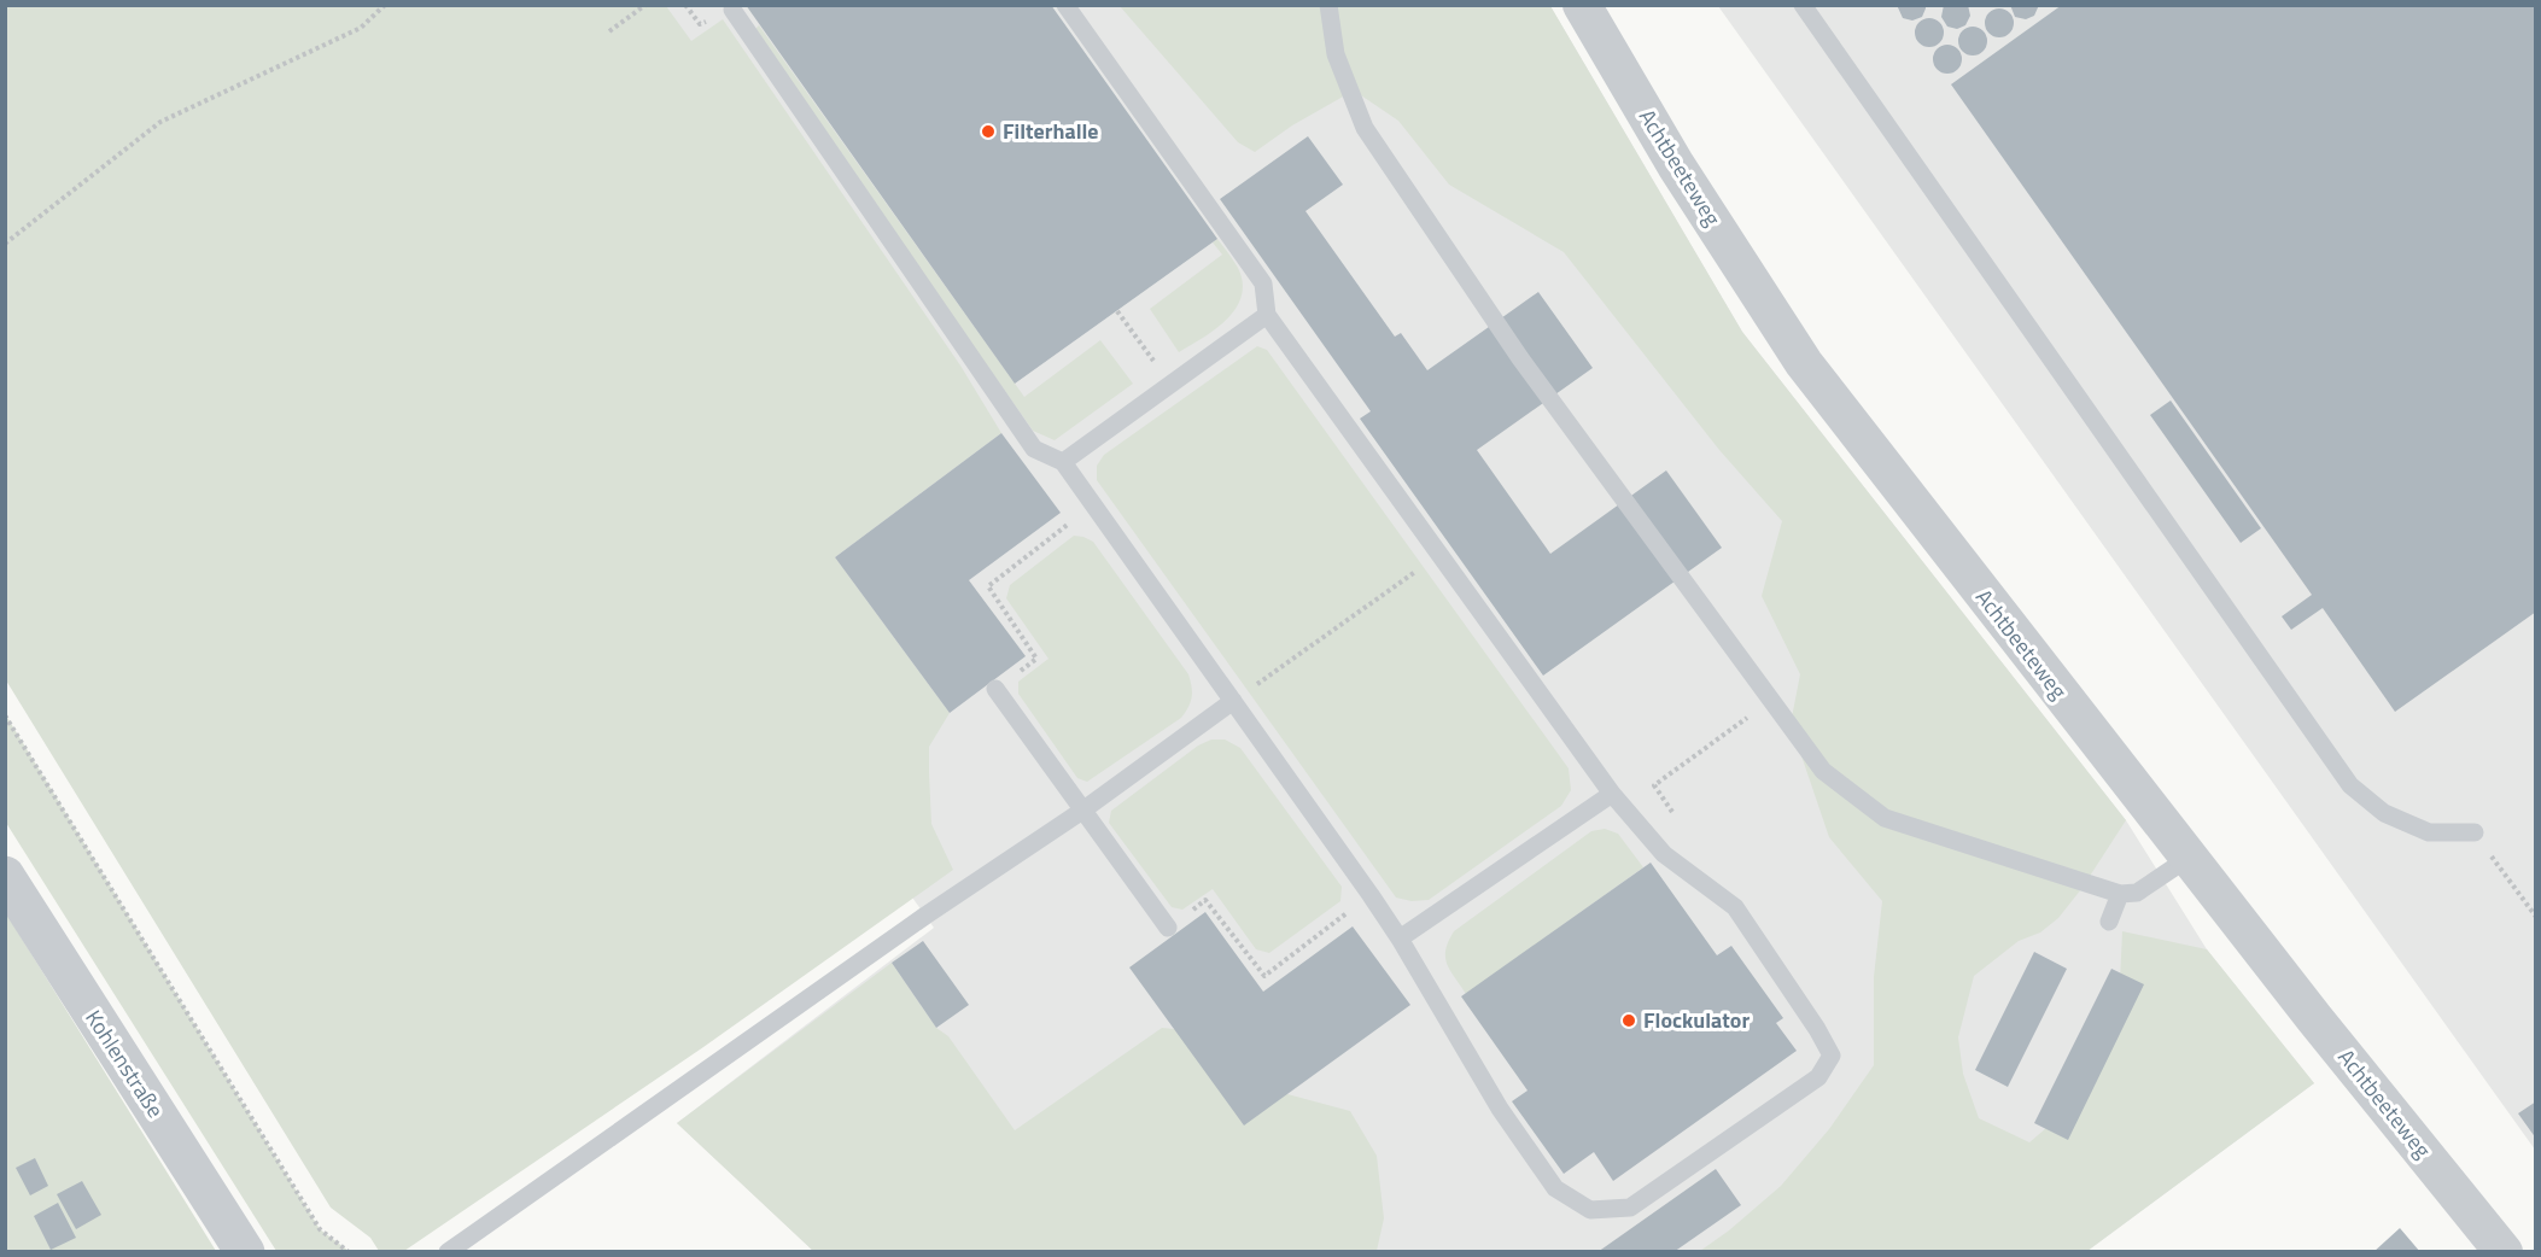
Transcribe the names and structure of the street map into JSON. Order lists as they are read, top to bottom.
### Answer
{
  "streets": {
    "street": ["Achtbeeteweg", "Kohlenstraße"]
  },
  "places": ["Filterhalle", "Flockulator"]
}
